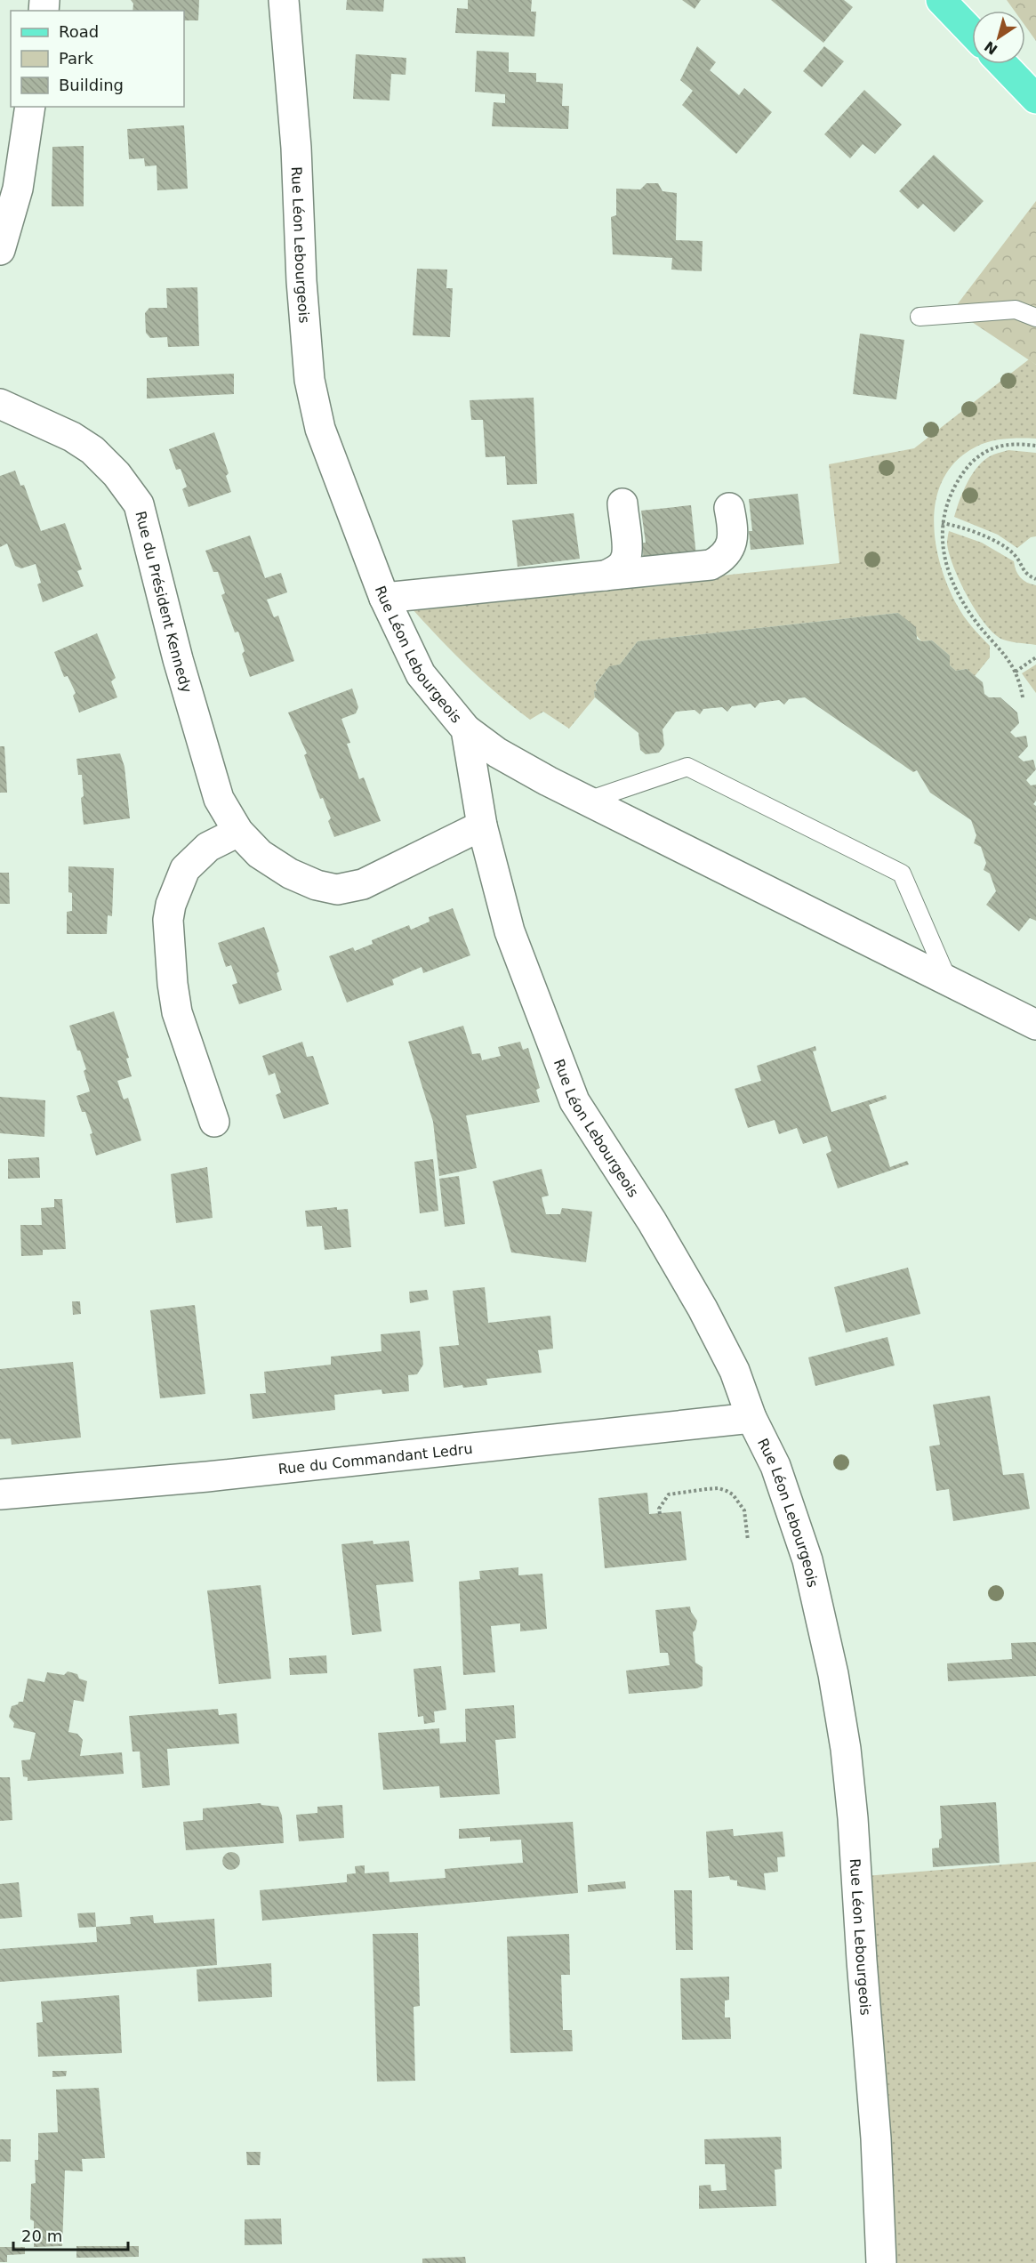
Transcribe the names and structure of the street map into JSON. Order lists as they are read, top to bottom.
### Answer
{
  "streets": {
    "street": ["Rue Léon Lebourgeois", "Rue du Président Kennedy", "Rue du Commandant Ledru"]
  },
  "crossings": [
    ["Rue Léon Lebourgeois", "Rue du Président Kennedy"],
    ["Rue Léon Lebourgeois", "Rue du Commandant Ledru"]
  ],
  "legend": ["Road", "Park", "Building"],
  "scale_bar": "20 m",
  "north": "bottom left"
}
